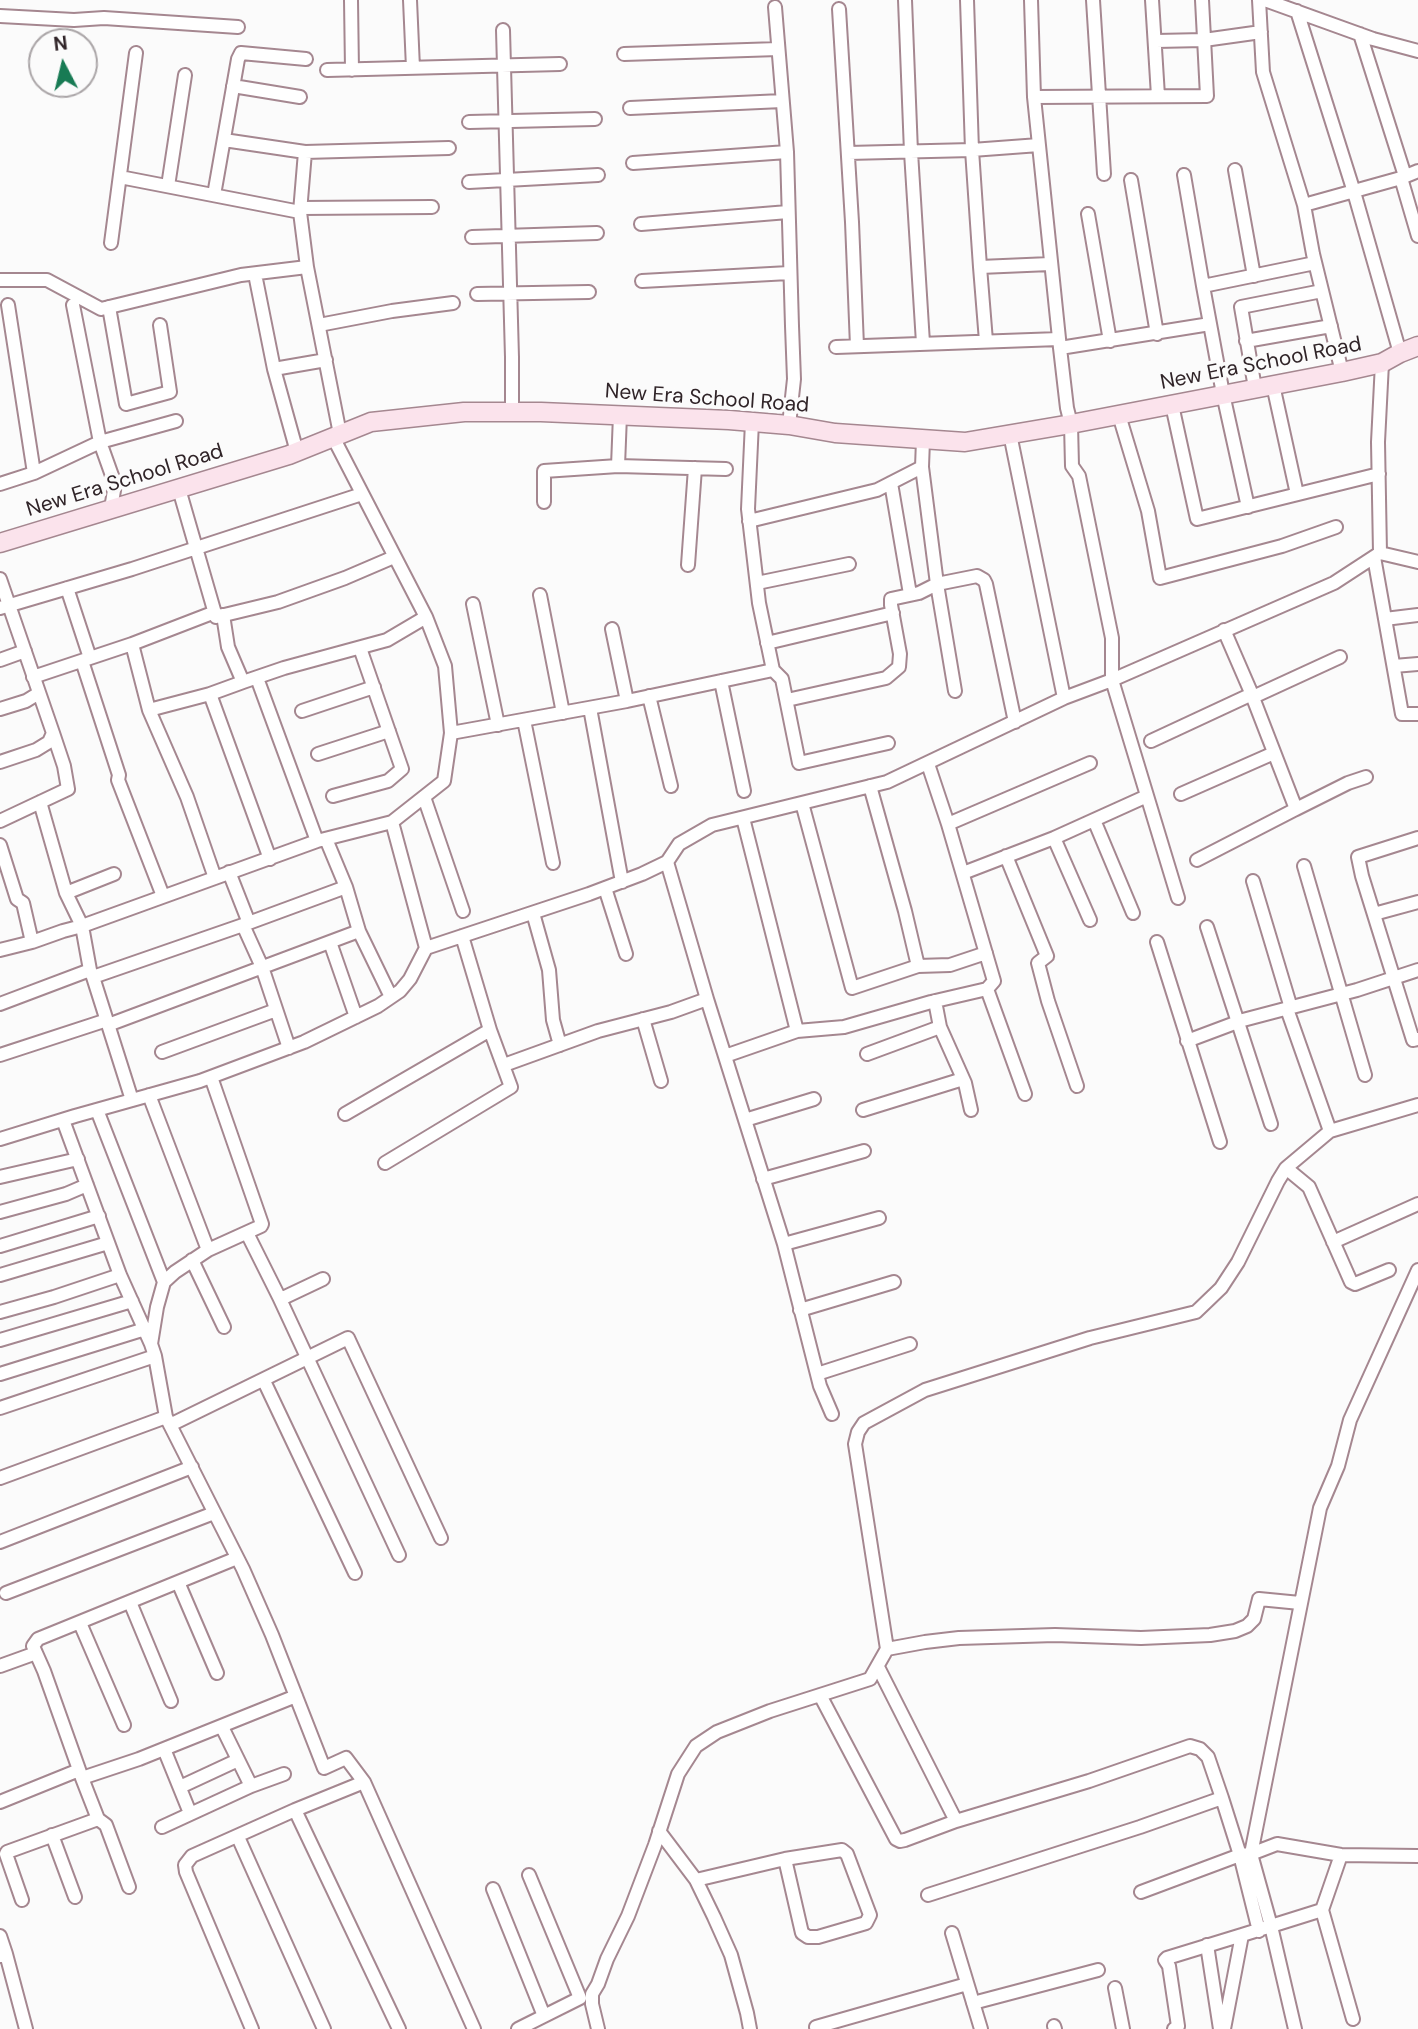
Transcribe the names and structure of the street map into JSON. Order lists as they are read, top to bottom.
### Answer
{
  "streets": {
    "street": ["New Era School Road"]
  },
  "north": "top"
}
